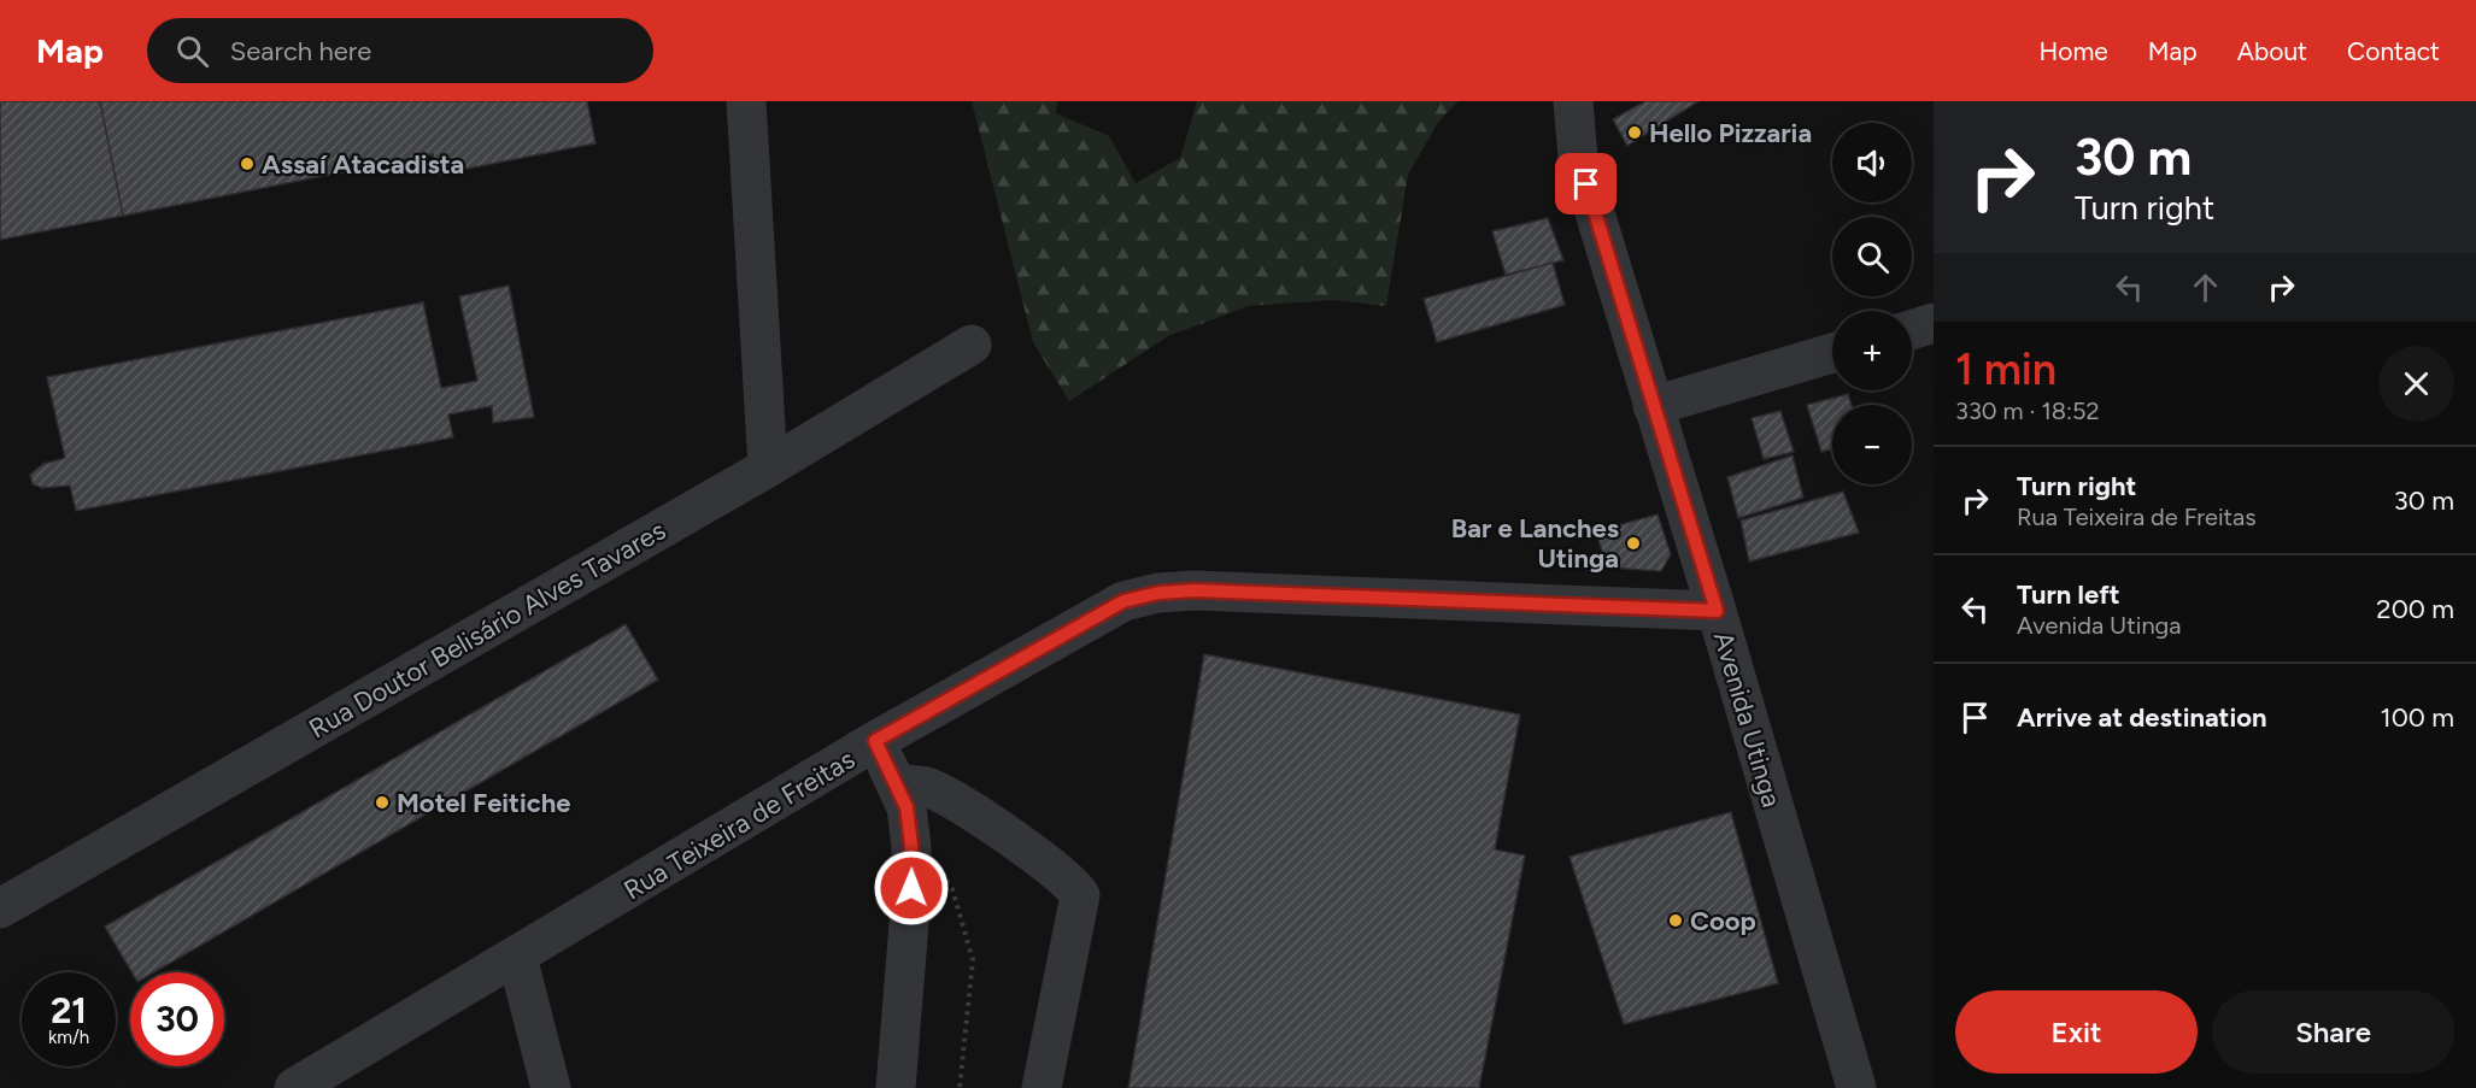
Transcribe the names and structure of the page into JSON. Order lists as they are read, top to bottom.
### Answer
{
  "streets": {
    "street": ["Rua Doutor Belisário Alves Tavares", "Avenida Utinga", "Rua Teixeira de Freitas"]
  },
  "crossings": [
    ["Avenida Utinga", "Rua Teixeira de Freitas"]
  ],
  "places": [
    "Hello Pizzaria",
    "Assaí Atacadista",
    "Bar e Lanches Utinga",
    "Motel Feitiche",
    "Coop"
  ],
  "page": {
    "header": "Map",
    "search": "Search here",
    "nav": [
      "Home",
      "Map",
      "About",
      "Contact"
    ],
    "turn": ["30 m", "Turn right"],
    "map_buttons": ["+", "−"],
    "heading": ["1 min", "330 m · 18:52"],
    "list": [
      {
        "name": "Turn right",
        "note": "Rua Teixeira de Freitas",
        "value": "30 m"
      },
      {
        "name": "Turn left",
        "note": "Avenida Utinga",
        "value": "200 m"
      },
      {
        "name": "Arrive at destination",
        "value": "100 m"
      }
    ],
    "speed": "21 km/h",
    "limit": "30",
    "buttons": ["Exit", "Share"]
  }
}
